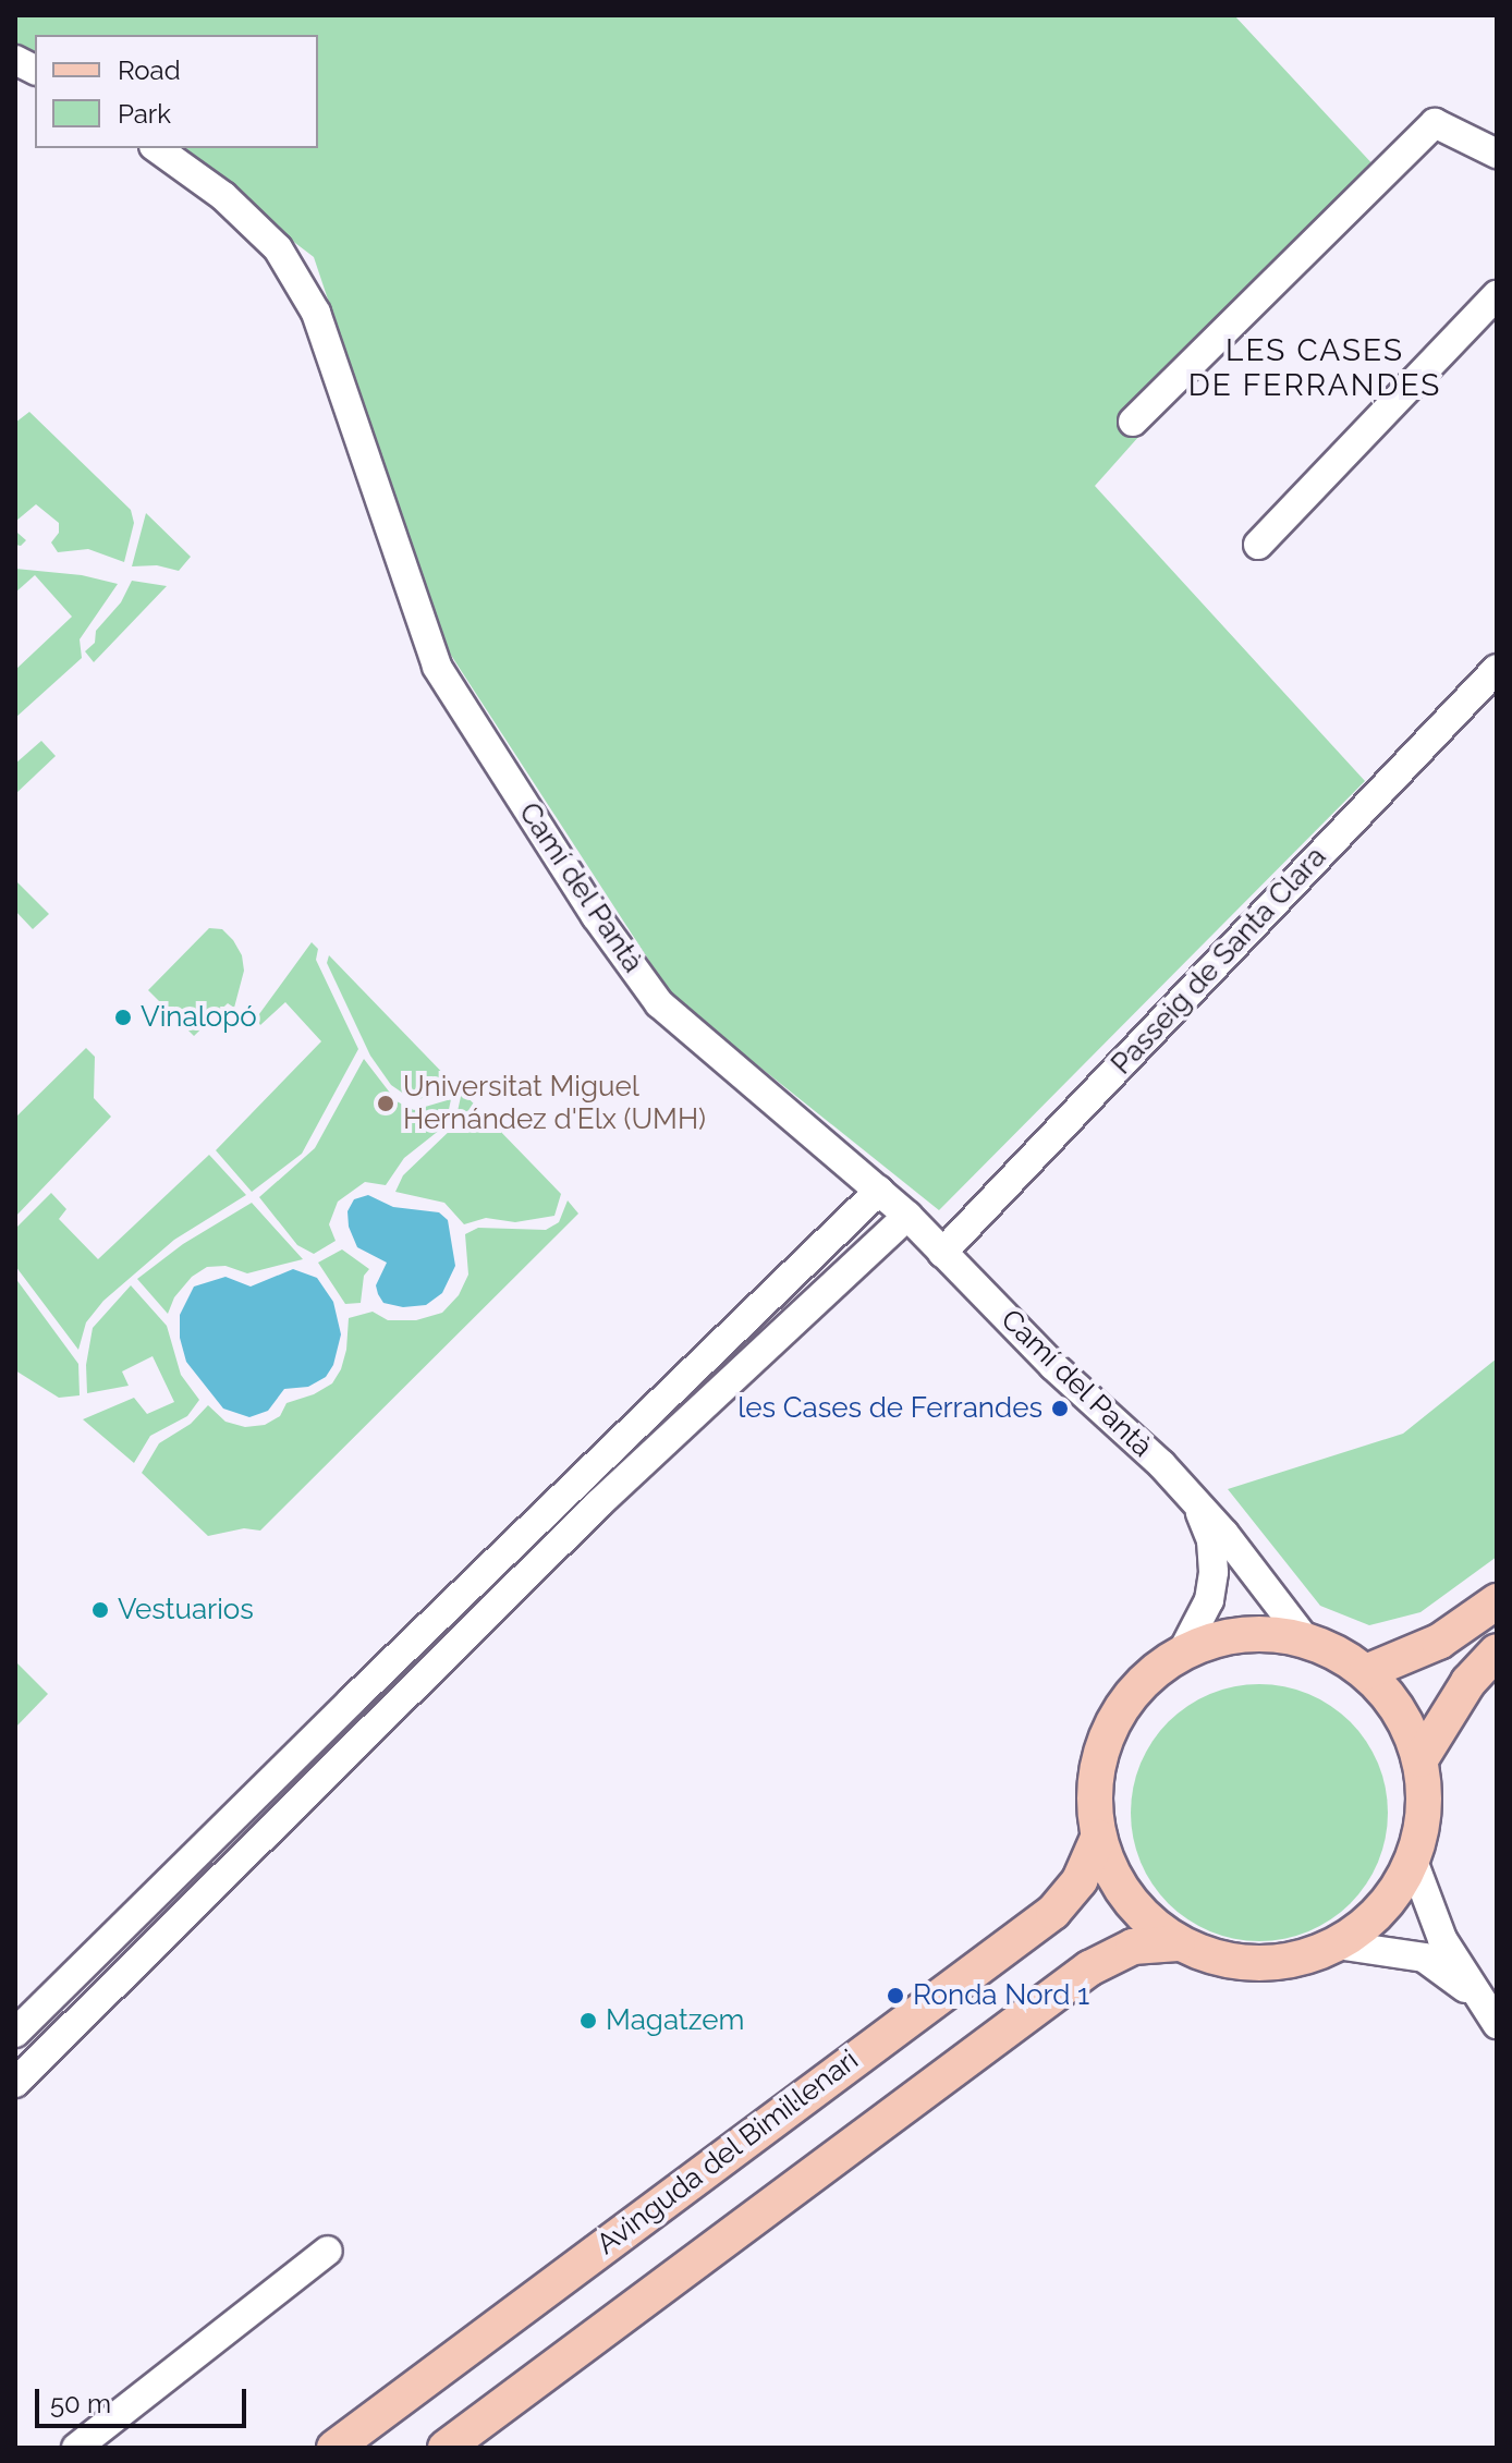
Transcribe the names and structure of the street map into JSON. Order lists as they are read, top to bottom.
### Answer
{
  "streets": {
    "main road": ["Avinguda del Bimil·lenari"],
    "street": ["Camí del Pantà", "Passeig de Santa Clara"]
  },
  "crossings": [
    ["Camí del Pantà", "Passeig de Santa Clara"]
  ],
  "districts": ["LES CASES DE FERRANDES"],
  "places": [
    "Vinalopó",
    "Universitat Miguel Hernández d'Elx (UMH)",
    "les Cases de Ferrandes",
    "Vestuarios",
    "Ronda Nord 1",
    "Magatzem"
  ],
  "legend": ["Road", "Park"],
  "scale_bar": "50 m"
}
